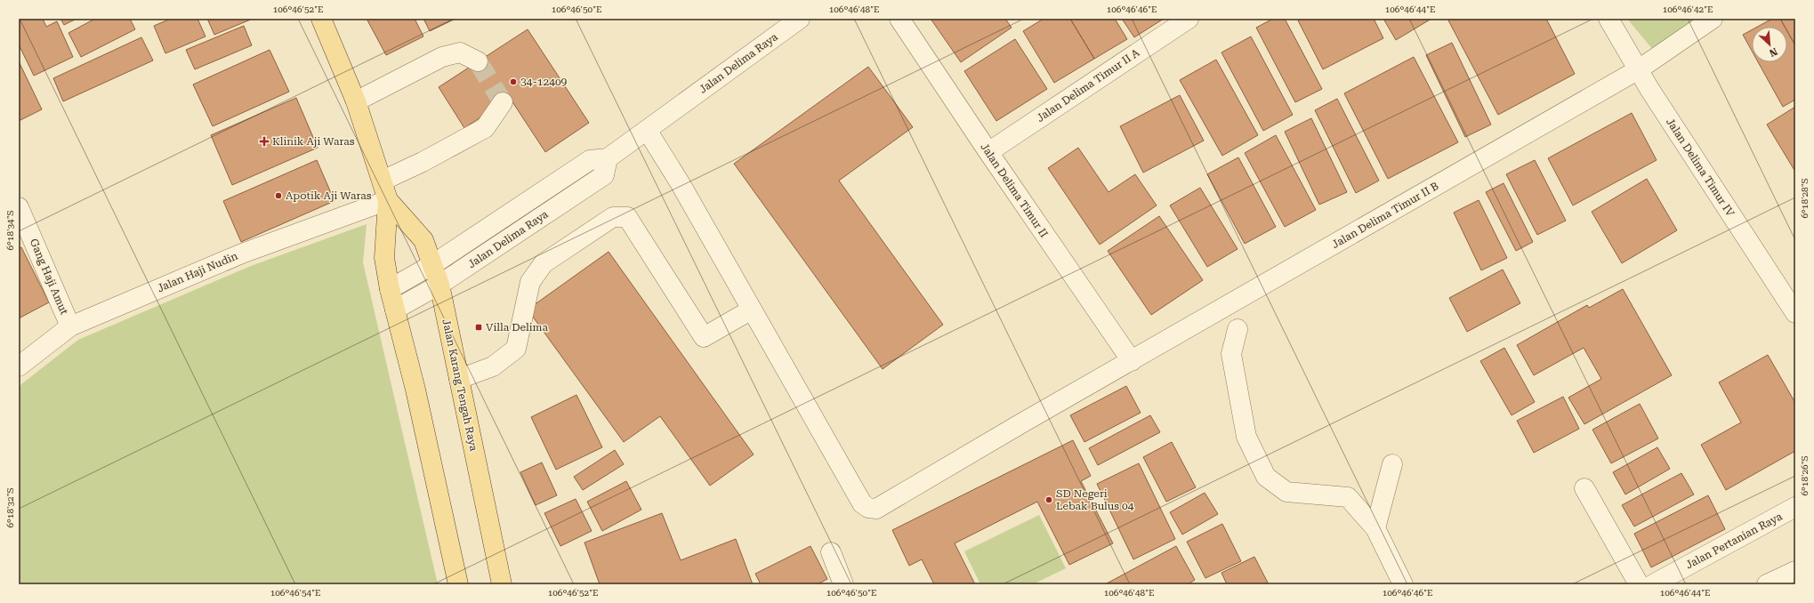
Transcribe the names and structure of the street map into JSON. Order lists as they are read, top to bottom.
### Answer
{
  "streets": {
    "main road": ["Jalan Karang Tengah Raya"],
    "street": [
      "Jalan Delima Raya",
      "Jalan Delima Timur II A",
      "Jalan Delima Timur IV",
      "Jalan Delima Timur II",
      "Jalan Delima Timur II B",
      "Jalan Haji Nudin",
      "Gang Haji Amut",
      "Jalan Pertanian Raya"
    ]
  },
  "crossings": [
    ["Jalan Delima Raya", "Jalan Karang Tengah Raya"],
    ["Jalan Delima Timur II A", "Jalan Delima Timur II"],
    ["Jalan Delima Timur IV", "Jalan Delima Timur II B"],
    ["Jalan Delima Timur II", "Jalan Delima Timur II B"],
    ["Jalan Haji Nudin", "Gang Haji Amut"],
    ["Jalan Haji Nudin", "Jalan Karang Tengah Raya"]
  ],
  "places": {
    "other": ["34-12409", "Apotik Aji Waras", "SD Negeri Lebak Bulus 04"],
    "health": ["Klinik Aji Waras"],
    "transit": ["Villa Delima"]
  },
  "north": "bottom right",
  "coordinates": [
    "106°46'52\"E",
    "106°46'50\"E",
    "106°46'48\"E",
    "106°46'46\"E",
    "106°46'44\"E",
    "106°46'42\"E",
    "6°18'28\"S",
    "6°18'34\"S",
    "6°18'26\"S",
    "6°18'32\"S",
    "106°46'54\"E"
  ]
}
